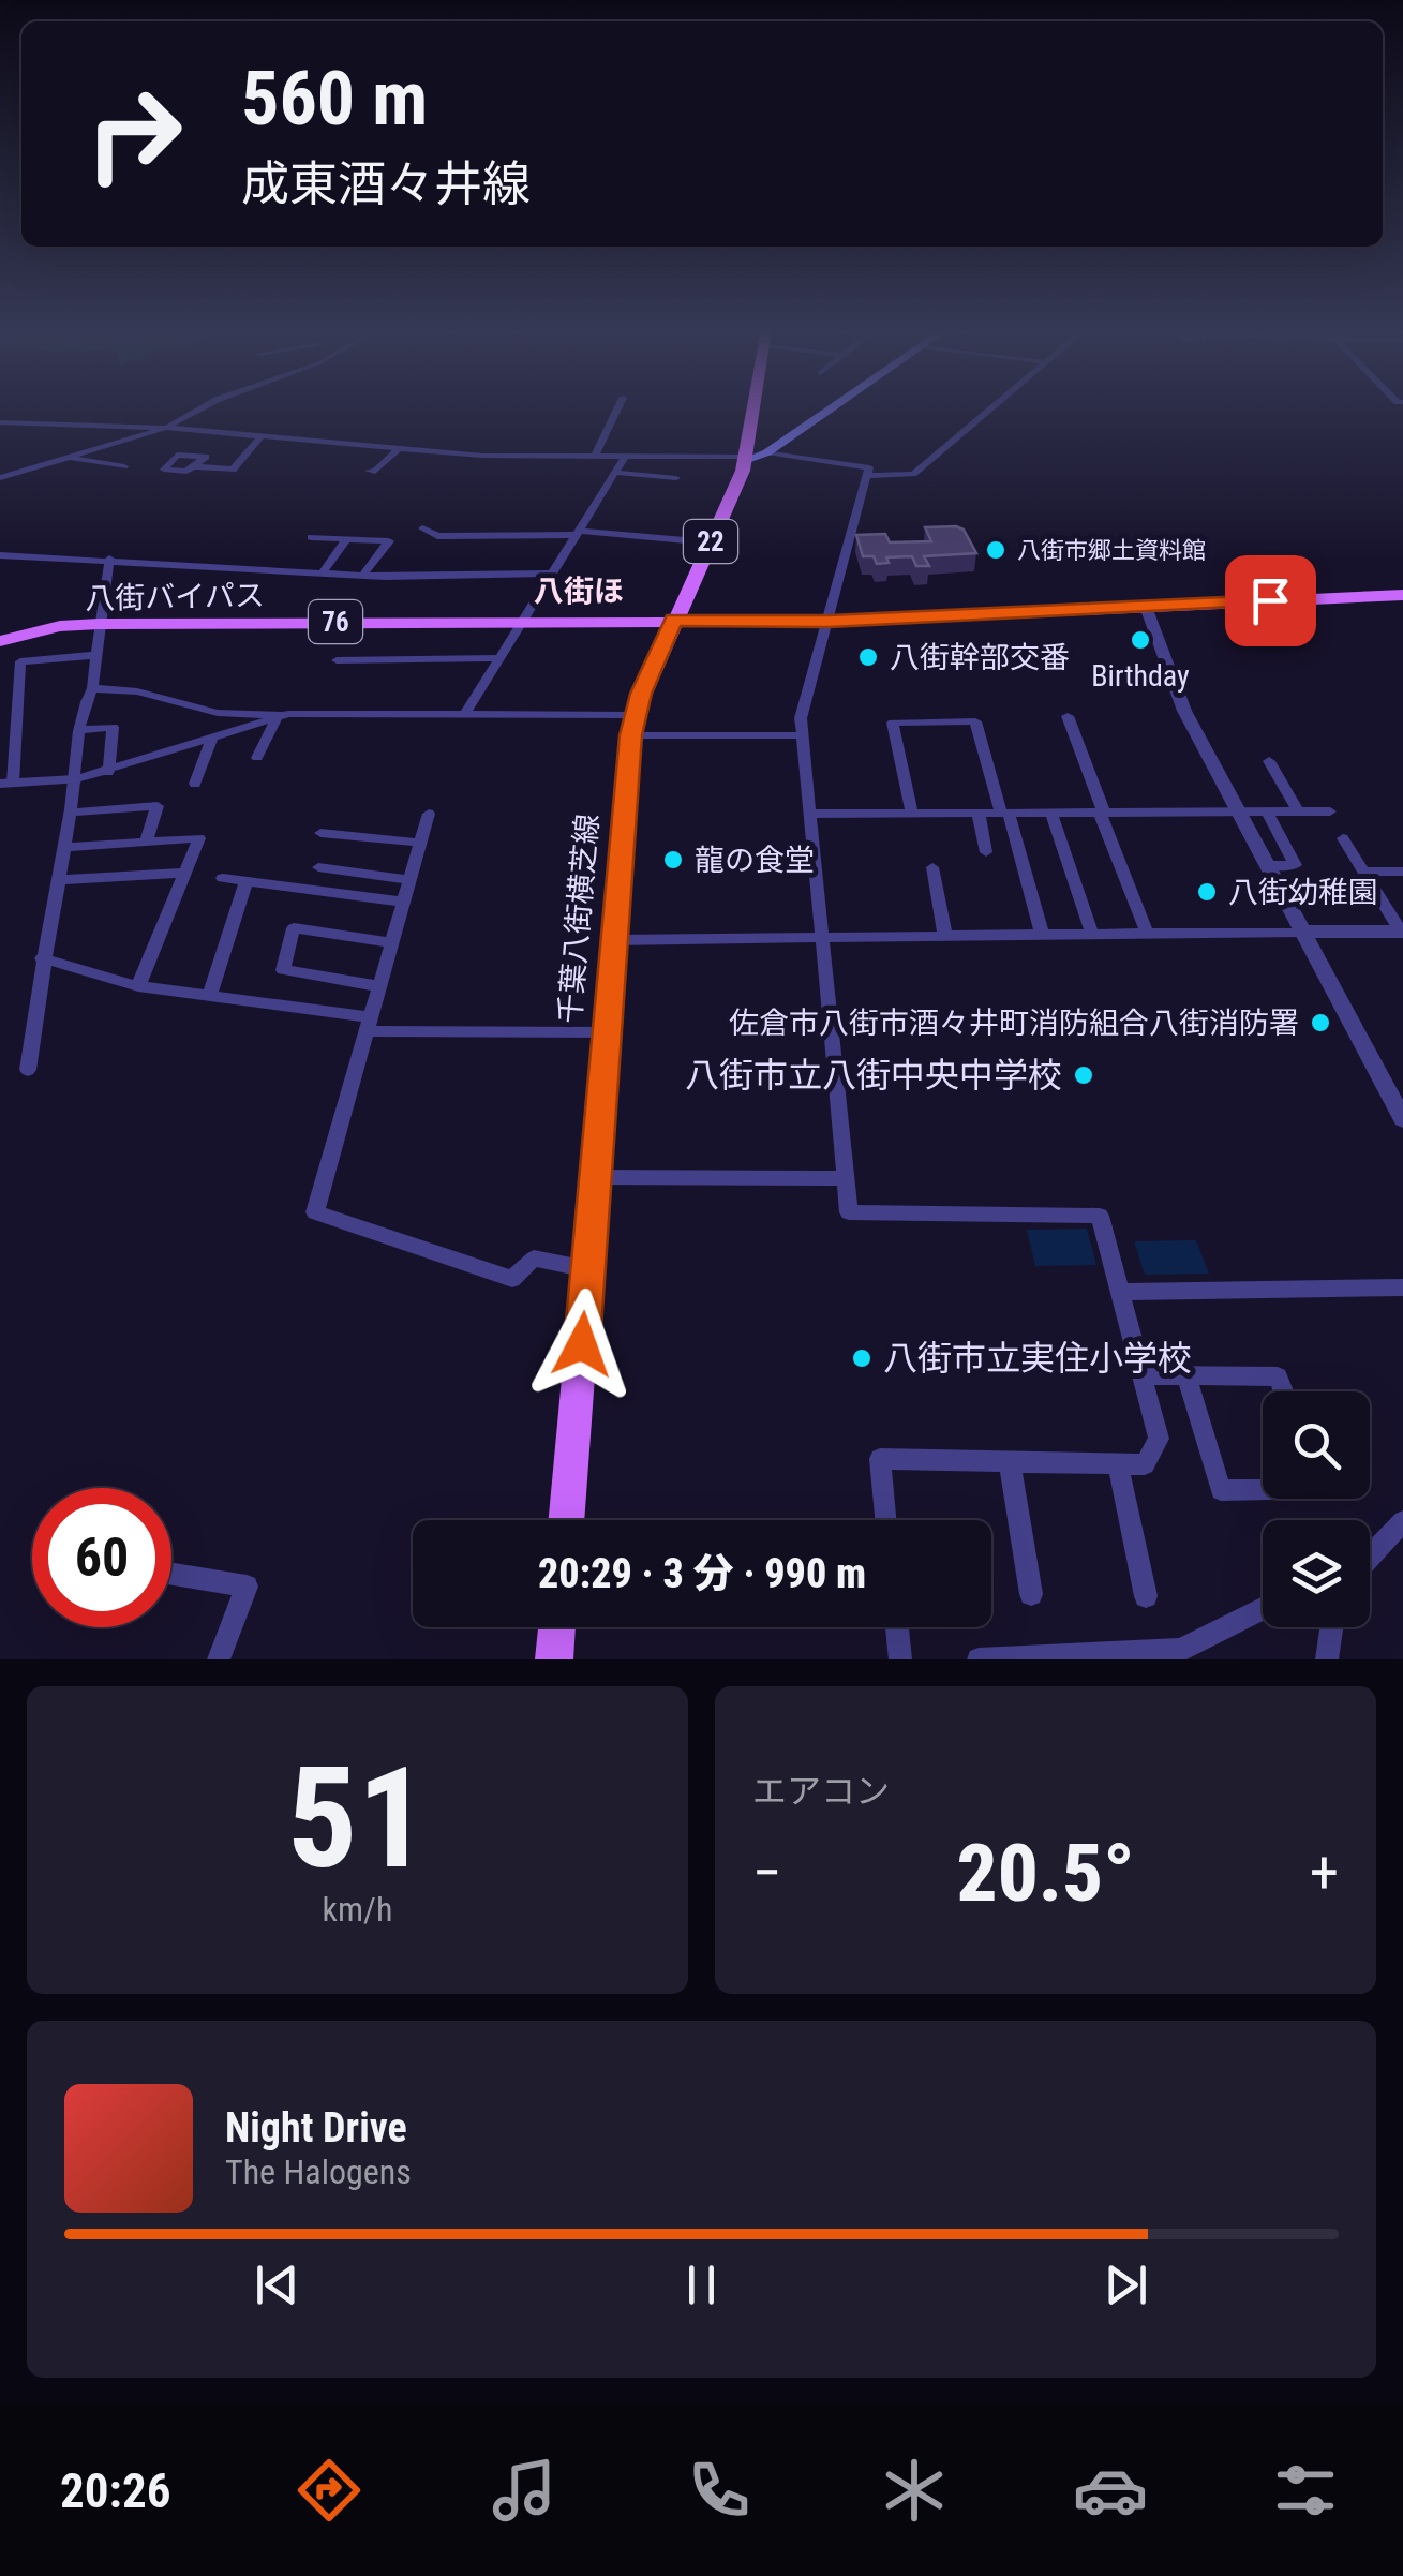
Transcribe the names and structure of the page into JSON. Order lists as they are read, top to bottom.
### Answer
{
  "streets": {
    "main road": [
      "22",
      "八街バイパス",
      "76",
      "千葉八街横芝線"
    ]
  },
  "crossings": [
    ["八街バイパス", "76"],
    ["八街バイパス", "千葉八街横芝線"],
    ["76", "千葉八街横芝線"]
  ],
  "districts": ["八街ほ"],
  "places": [
    "八街市郷土資料館",
    "Birthday",
    "八街幹部交番",
    "龍の食堂",
    "八街幼稚園",
    "佐倉市八街市酒々井町消防組合八街消防署",
    "八街市立八街中央中学校",
    "八街市立実住小学校"
  ],
  "page": {
    "turn": ["560 m", "成東酒々井線"],
    "limit": "60",
    "trip": "20:29 · 3 分 · 990 m",
    "tile": [
      ["51", "km/h"],
      "エアコン"
    ],
    "heat": ["−", "20.5°", "+"],
    "song": ["Night Drive", "The Halogens"],
    "tabs": "20:26"
  }
}
